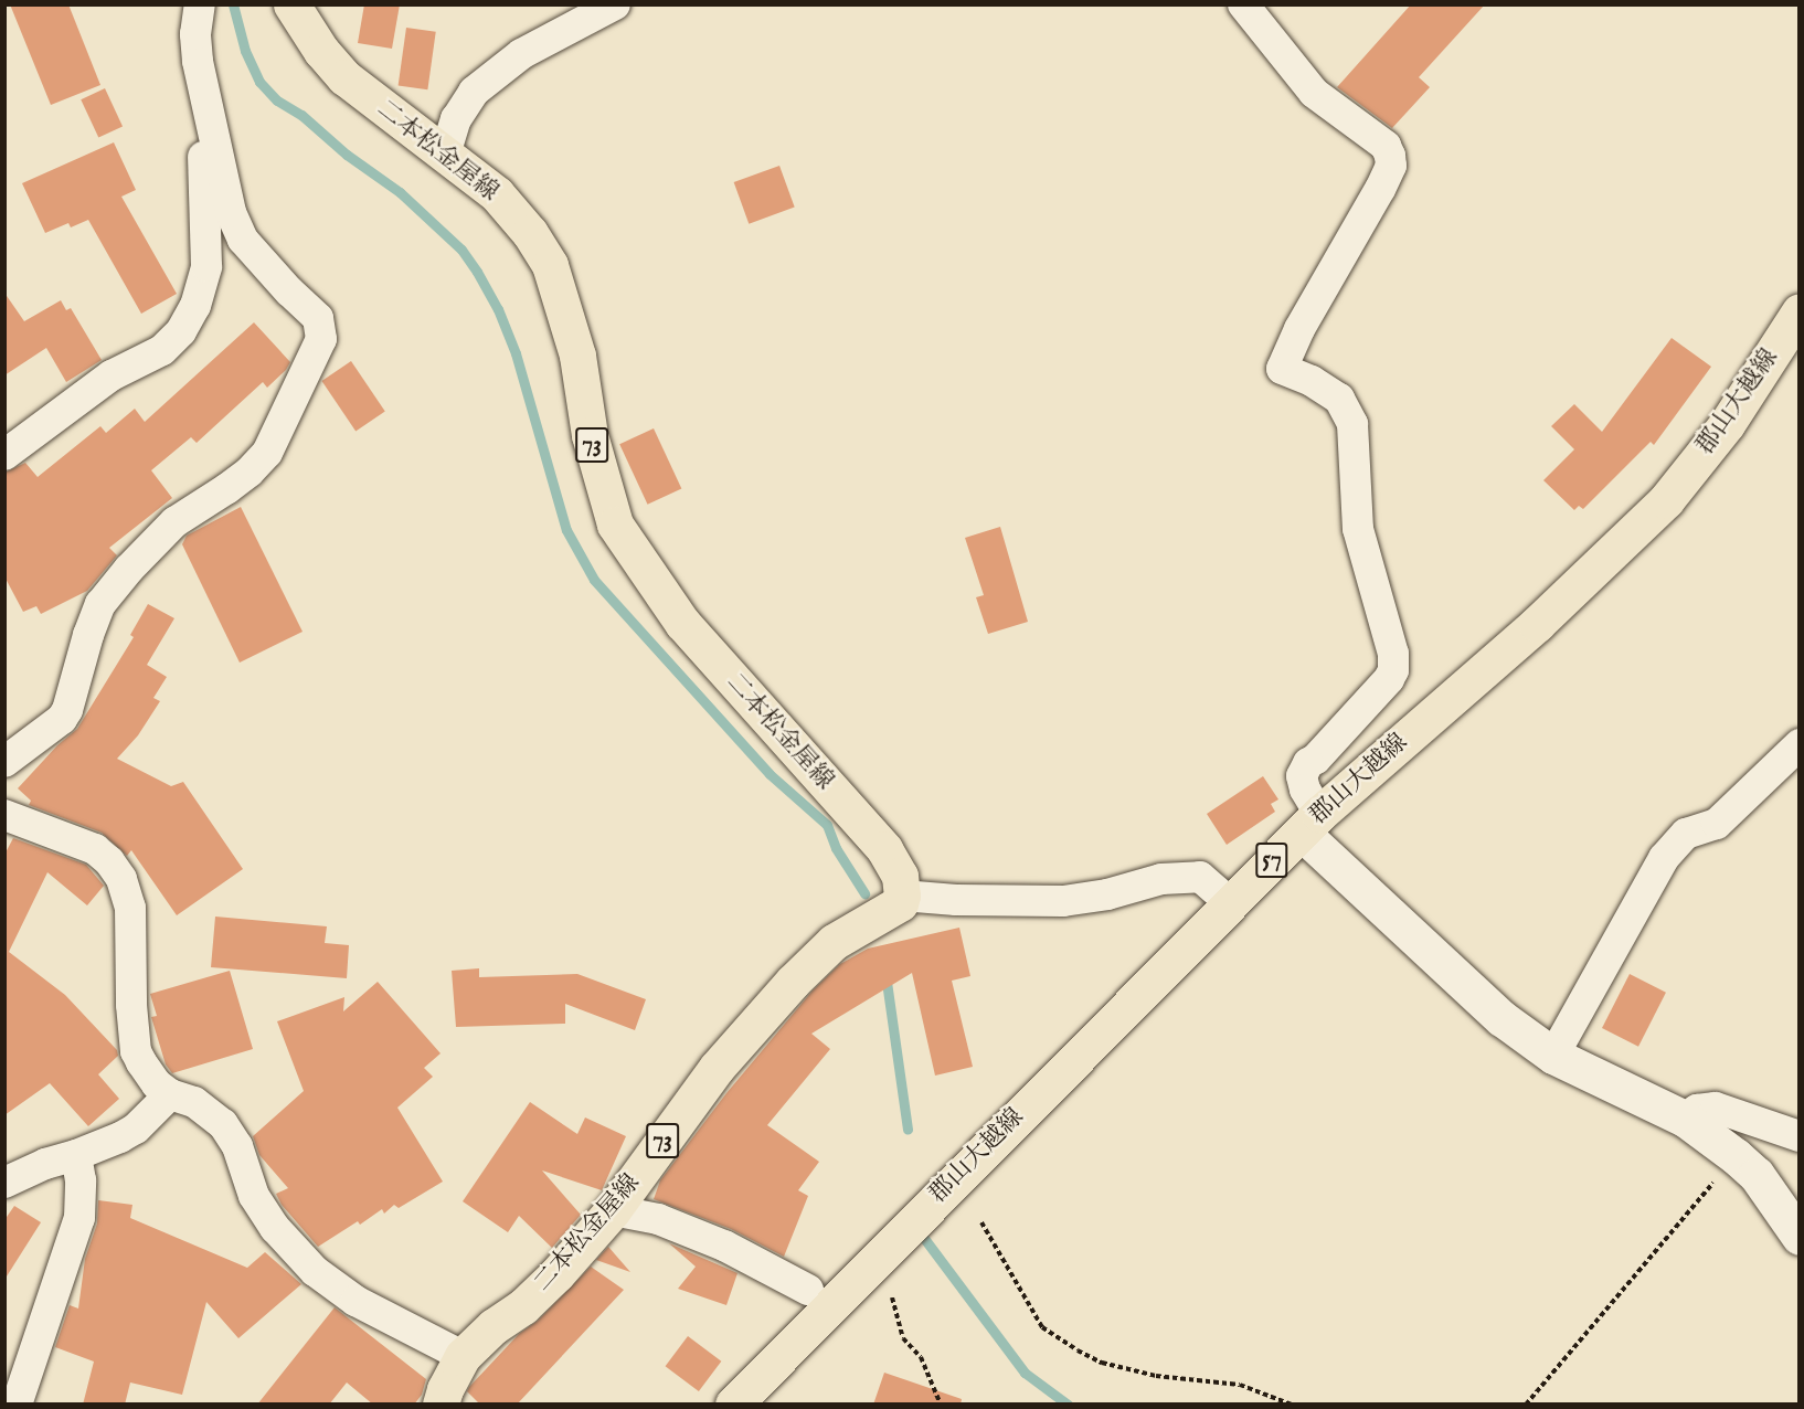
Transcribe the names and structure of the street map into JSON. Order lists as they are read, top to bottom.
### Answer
{
  "streets": {
    "main road": [
      "二本松金屋線",
      "郡山大越線",
      "73",
      "57"
    ]
  }
}
